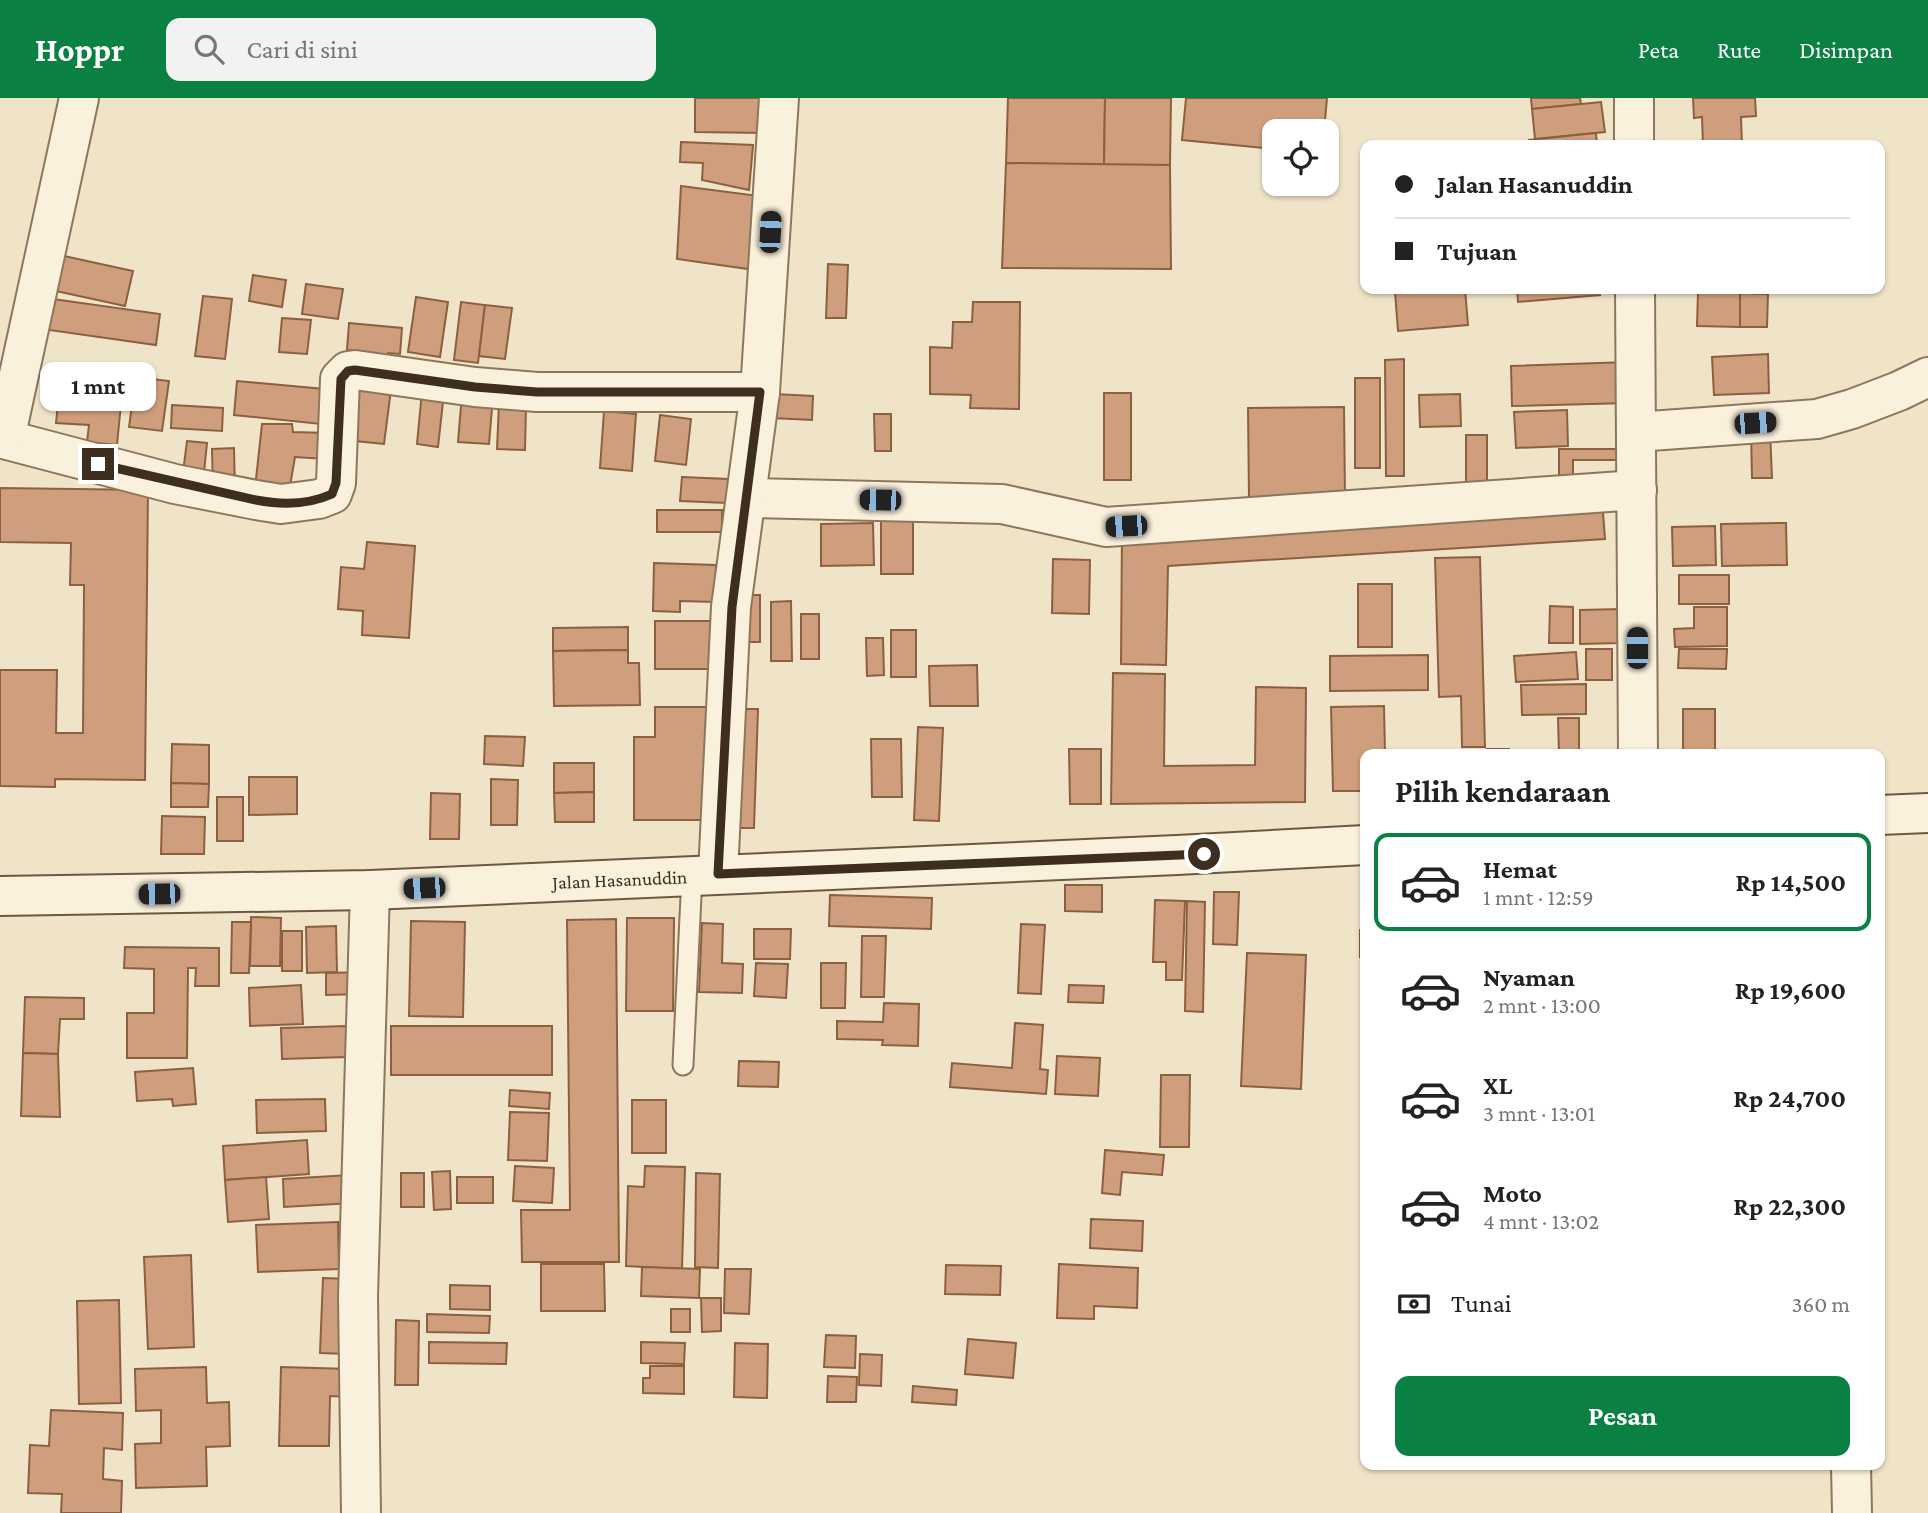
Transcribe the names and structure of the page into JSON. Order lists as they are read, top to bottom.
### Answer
{
  "streets": {
    "street": ["Jalan Hasanuddin"]
  },
  "page": {
    "header": "Hoppr",
    "search": "Cari di sini",
    "nav": ["Peta", "Rute", "Disimpan"],
    "banner": ["Jalan Hasanuddin", "Tujuan"],
    "bubble": "1 mnt",
    "heading": "Pilih kendaraan",
    "list": [
      {
        "name": "Hemat",
        "note": "1 mnt · 12:59",
        "value": "Rp 14,500"
      },
      {
        "name": "Nyaman",
        "note": "2 mnt · 13:00",
        "value": "Rp 19,600"
      },
      {
        "name": "XL",
        "note": "3 mnt · 13:01",
        "value": "Rp 24,700"
      },
      {
        "name": "Moto",
        "note": "4 mnt · 13:02",
        "value": "Rp 22,300"
      }
    ],
    "pay": ["Tunai", "360 m"],
    "buttons": "Pesan"
  }
}
